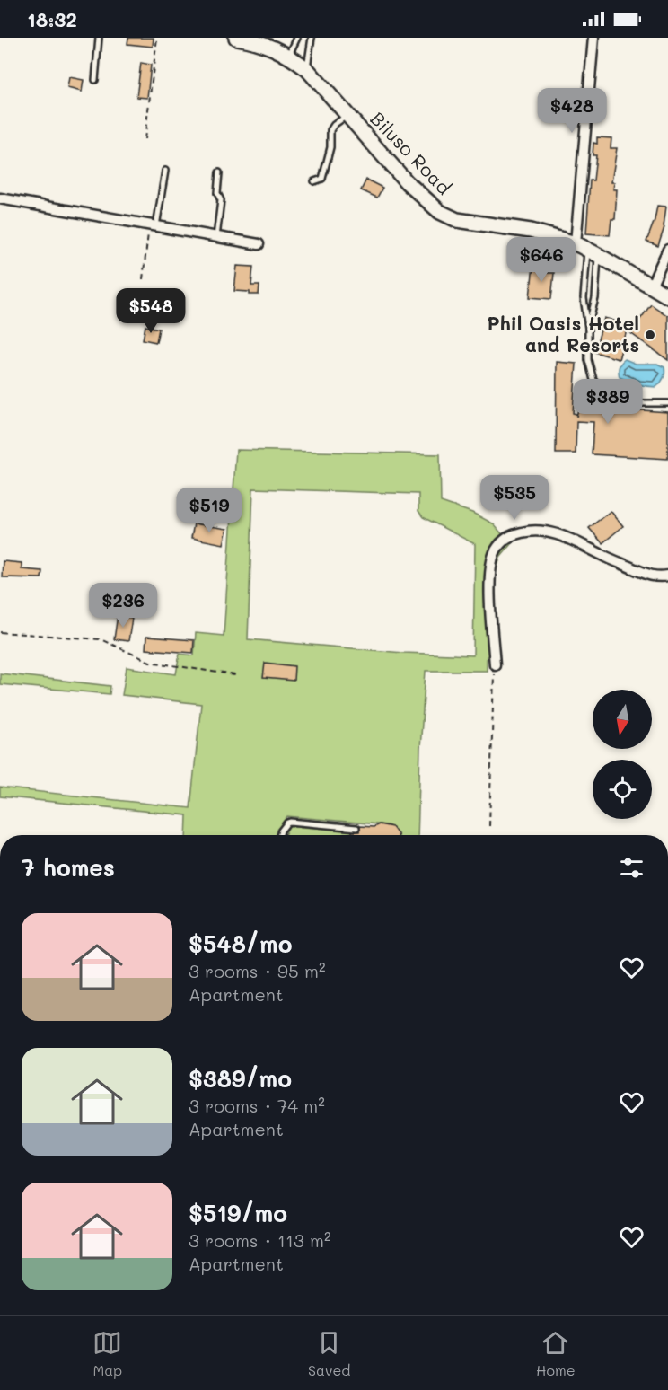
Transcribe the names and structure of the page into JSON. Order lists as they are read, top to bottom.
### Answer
{
  "streets": {
    "street": ["Biluso Road"]
  },
  "places": ["Phil Oasis Hotel and Resorts"],
  "north": "bottom",
  "page": {
    "status": "18:32",
    "price": [
      "$428",
      "$646",
      "$548",
      "$389",
      "$535",
      "$519",
      "$236"
    ],
    "heading": "7 homes",
    "list": [
      {
        "name": "$548/mo",
        "note": "3 rooms · 95 m² · Apartment"
      },
      {
        "name": "$389/mo",
        "note": "3 rooms · 74 m² · Apartment"
      },
      {
        "name": "$519/mo",
        "note": "3 rooms · 113 m² · Apartment"
      }
    ],
    "tabs": ["Map", "Saved", "Home"]
  }
}
